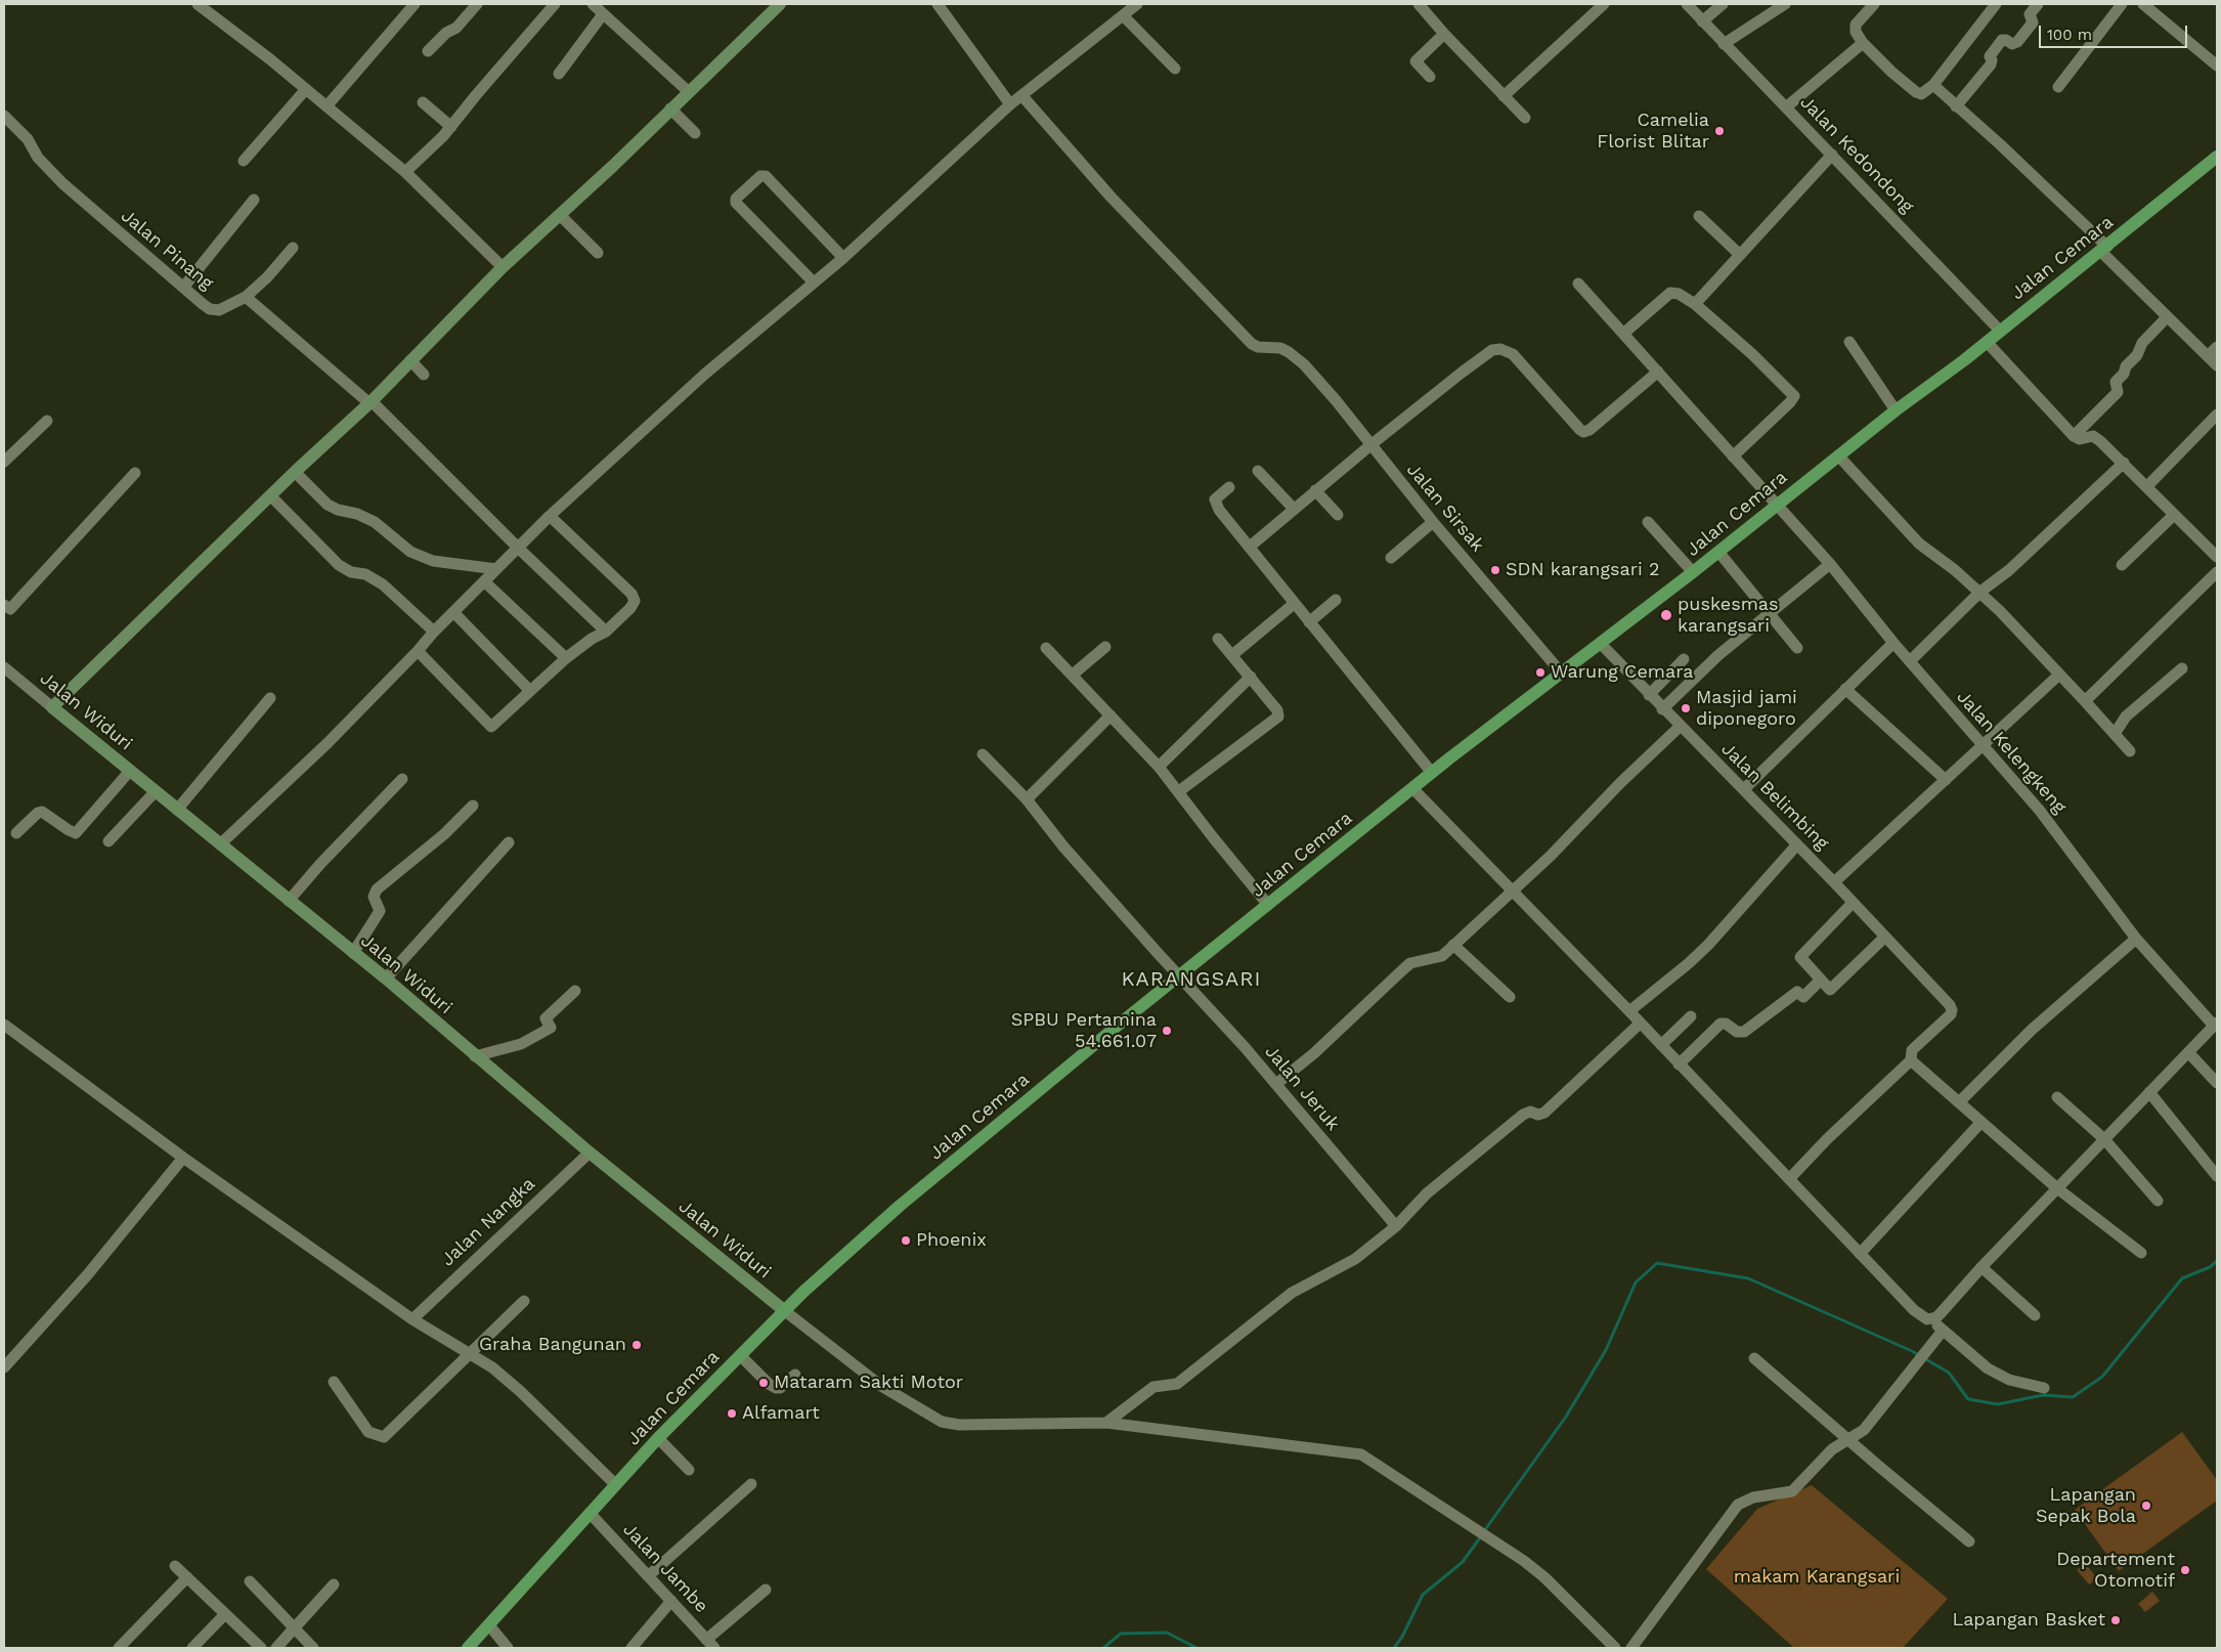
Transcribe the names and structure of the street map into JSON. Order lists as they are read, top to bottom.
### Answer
{
  "streets": {
    "main road": ["Jalan Cemara", "Jalan Widuri"],
    "street": [
      "Jalan Kedondong",
      "Jalan Pinang",
      "Jalan Sirsak",
      "Jalan Kelengkeng",
      "Jalan Belimbing",
      "Jalan Jeruk",
      "Jalan Nangka",
      "Jalan Jambe"
    ]
  },
  "crossings": [
    ["Jalan Kedondong", "Jalan Cemara"],
    ["Jalan Cemara", "Jalan Sirsak"],
    ["Jalan Cemara", "Jalan Widuri"],
    ["Jalan Cemara", "Jalan Kelengkeng"],
    ["Jalan Cemara", "Jalan Belimbing"],
    ["Jalan Cemara", "Jalan Jeruk"],
    ["Jalan Cemara", "Jalan Jambe"],
    ["Jalan Widuri", "Jalan Nangka"]
  ],
  "districts": ["KARANGSARI"],
  "parks": ["makam Karangsari"],
  "places": [
    "Camelia Florist Blitar",
    "SDN karangsari 2",
    "puskesmas karangsari",
    "Warung Cemara",
    "Masjid jami diponegoro",
    "SPBU Pertamina 54.661.07",
    "Phoenix",
    "Graha Bangunan",
    "Mataram Sakti Motor",
    "Alfamart",
    "Lapangan Sepak Bola",
    "Departement Otomotif",
    "Lapangan Basket"
  ],
  "scale_bar": "100 m"
}
